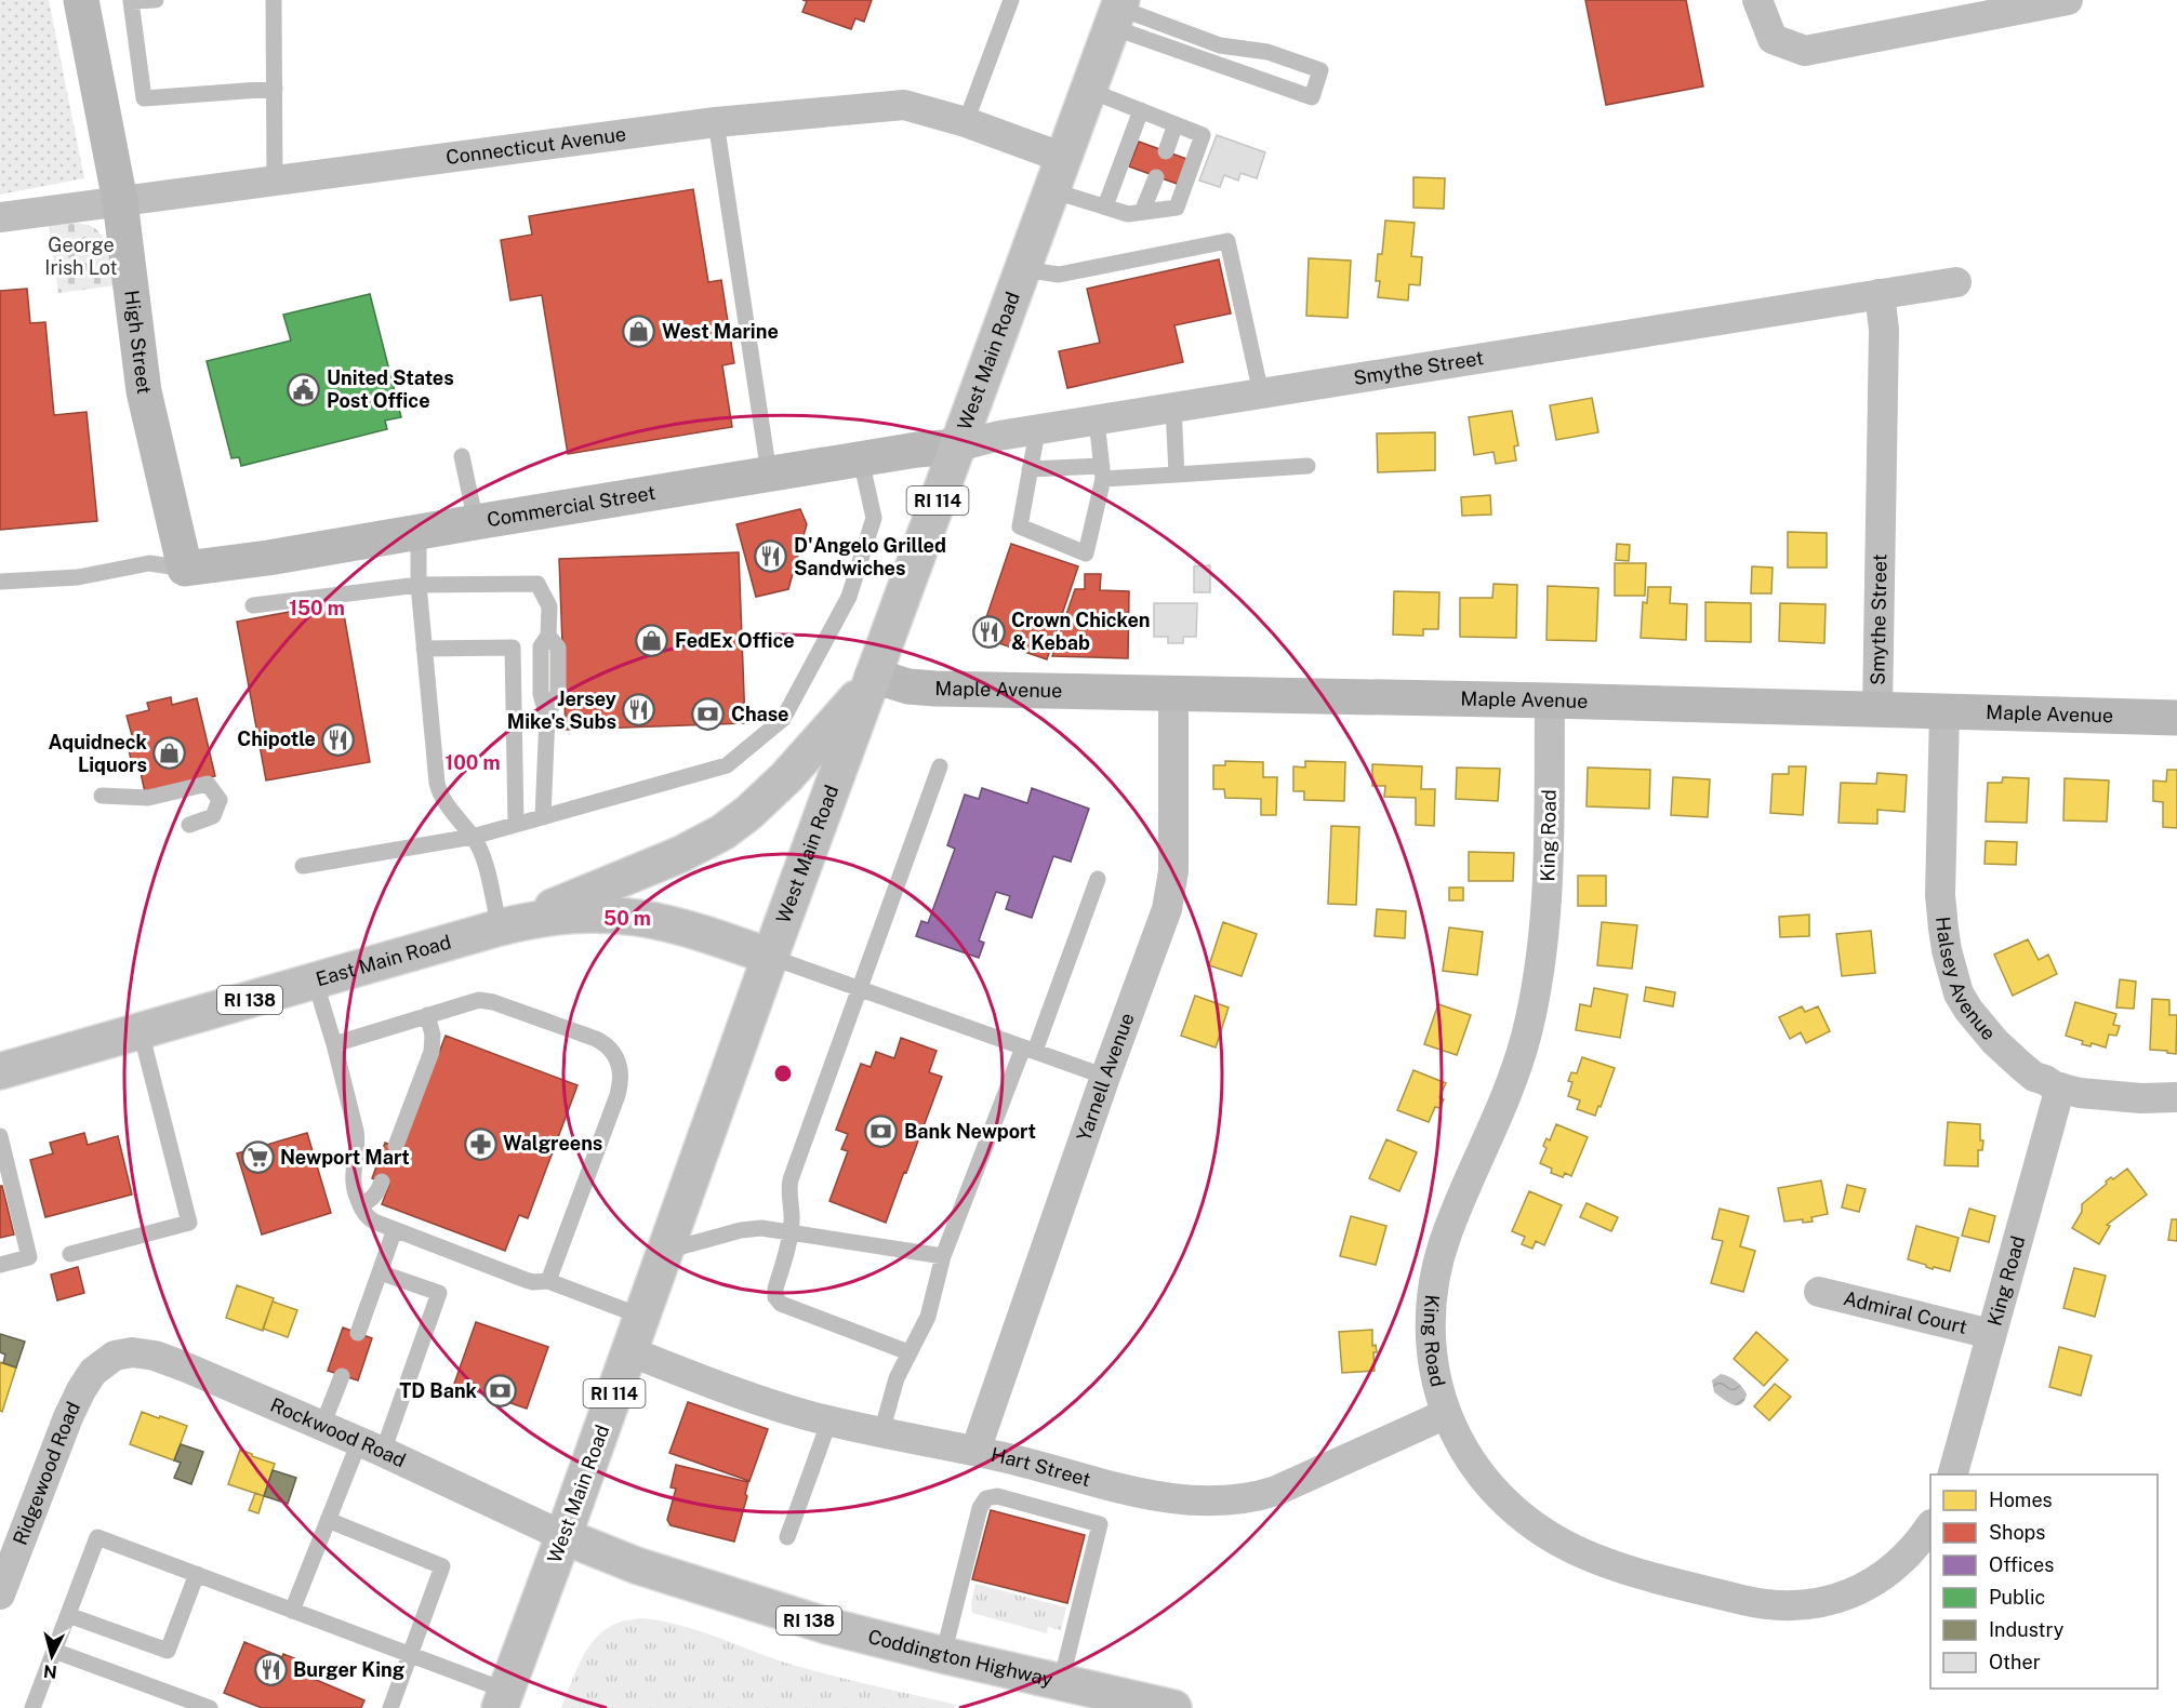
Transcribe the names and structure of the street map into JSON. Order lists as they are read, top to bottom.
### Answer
{
  "streets": {
    "main road": [
      "West Main Road",
      "RI 114",
      "East Main Road",
      "RI 138",
      "Coddington Highway"
    ],
    "street": [
      "Connecticut Avenue",
      "High Street",
      "Smythe Street",
      "Commercial Street",
      "Maple Avenue",
      "King Road",
      "Halsey Avenue",
      "Yarnell Avenue",
      "Admiral Court",
      "Rockwood Road",
      "Hart Street",
      "Ridgewood Road"
    ]
  },
  "crossings": [
    ["Connecticut Avenue", "High Street"],
    ["Connecticut Avenue", "West Main Road"],
    ["High Street", "Commercial Street"],
    ["West Main Road", "Smythe Street"],
    ["West Main Road", "Commercial Street"],
    ["West Main Road", "Maple Avenue"],
    ["West Main Road", "East Main Road"],
    ["West Main Road", "Rockwood Road"],
    ["West Main Road", "Hart Street"],
    ["West Main Road", "Coddington Highway"],
    ["Smythe Street", "Commercial Street"],
    ["Smythe Street", "Maple Avenue"],
    ["Maple Avenue", "King Road"],
    ["Maple Avenue", "Halsey Avenue"],
    ["Maple Avenue", "Yarnell Avenue"],
    ["King Road", "Halsey Avenue"],
    ["King Road", "Admiral Court"],
    ["King Road", "Hart Street"],
    ["Yarnell Avenue", "Hart Street"],
    ["Rockwood Road", "Ridgewood Road"],
    ["Rockwood Road", "Coddington Highway"]
  ],
  "parks": ["George Irish Lot"],
  "places": {
    "shop": ["West Marine", "FedEx Office", "Aquidneck Liquors"],
    "public building": ["United States Post Office"],
    "restaurant": [
      "D'Angelo Grilled Sandwiches",
      "Crown Chicken & Kebab",
      "Jersey Mike's Subs",
      "Chipotle",
      "Burger King"
    ],
    "bank": ["Chase", "Bank Newport", "TD Bank"],
    "pharmacy": ["Walgreens"],
    "supermarket": ["Newport Mart"]
  },
  "legend": [
    "Homes",
    "Shops",
    "Offices",
    "Public",
    "Industry",
    "Other"
  ],
  "north": "bottom",
  "rings": ["150 m", "100 m", "50 m"]
}
